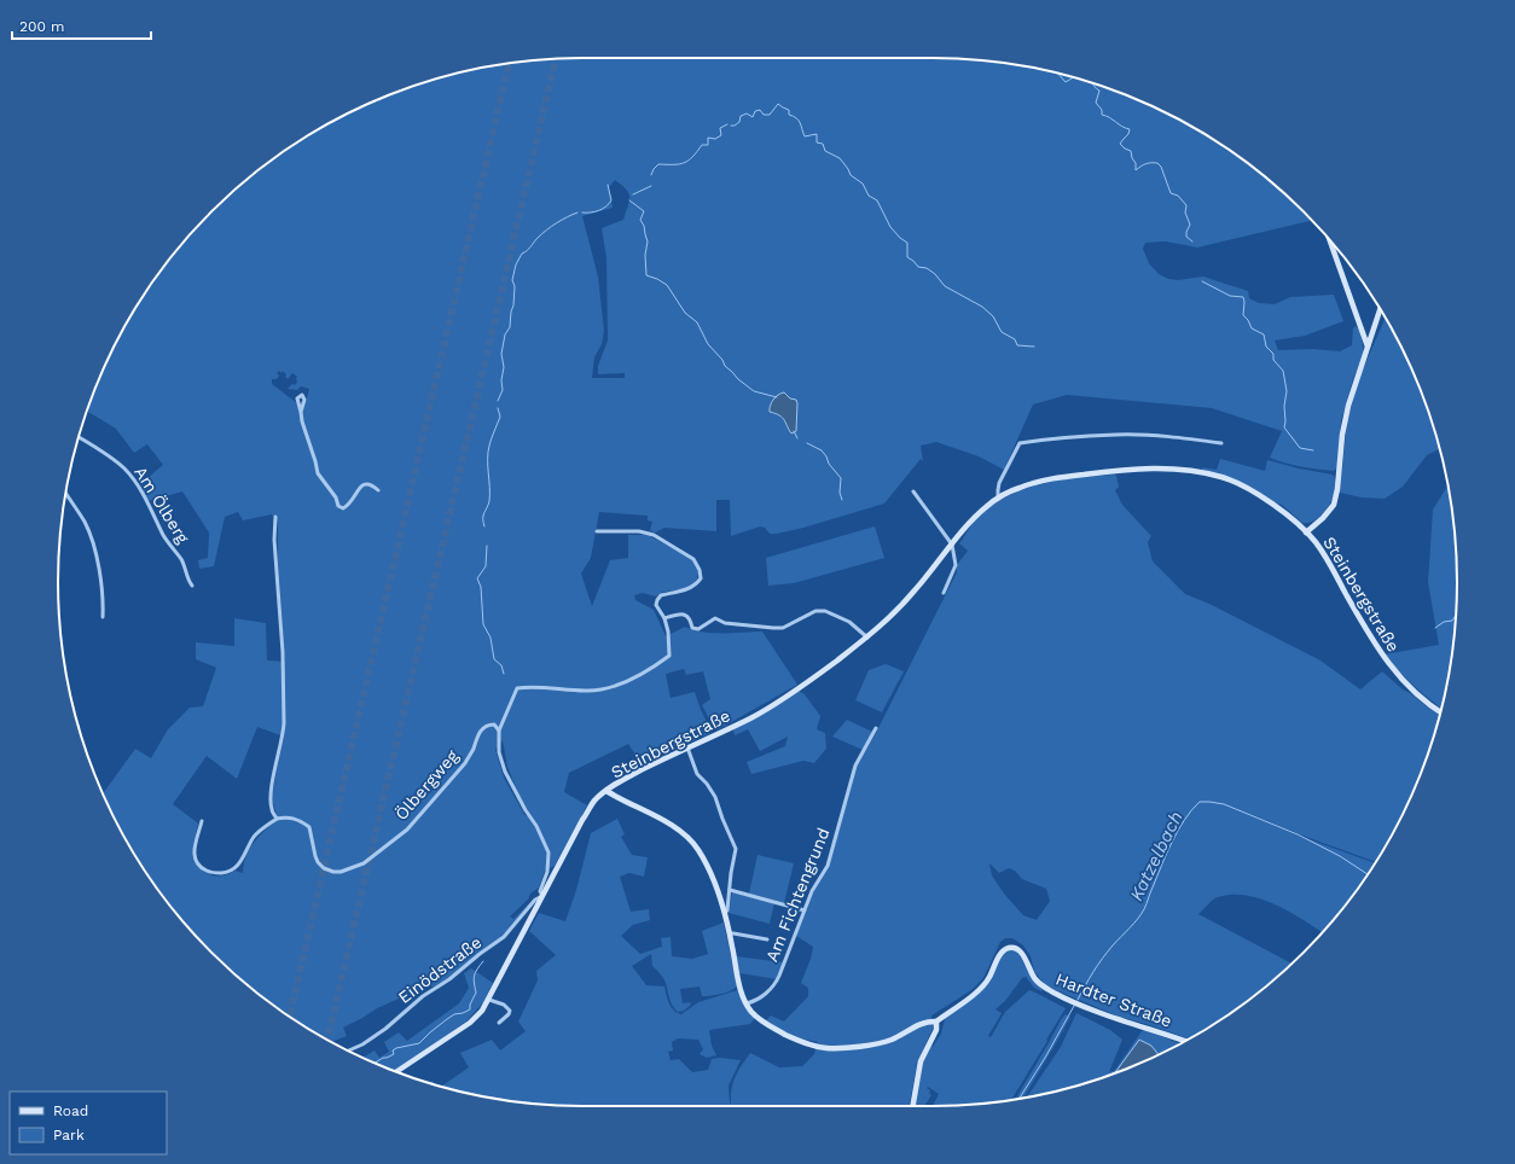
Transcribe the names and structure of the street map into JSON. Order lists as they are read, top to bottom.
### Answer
{
  "streets": {
    "main road": ["Steinbergstraße", "Hardter Straße"],
    "street": [
      "Am Ölberg",
      "Ölbergweg",
      "Am Fichtengrund",
      "Einödstraße"
    ]
  },
  "crossings": [
    ["Steinbergstraße", "Einödstraße"]
  ],
  "water": ["Katzelbach"],
  "legend": ["Road", "Park"],
  "scale_bar": "200 m"
}
